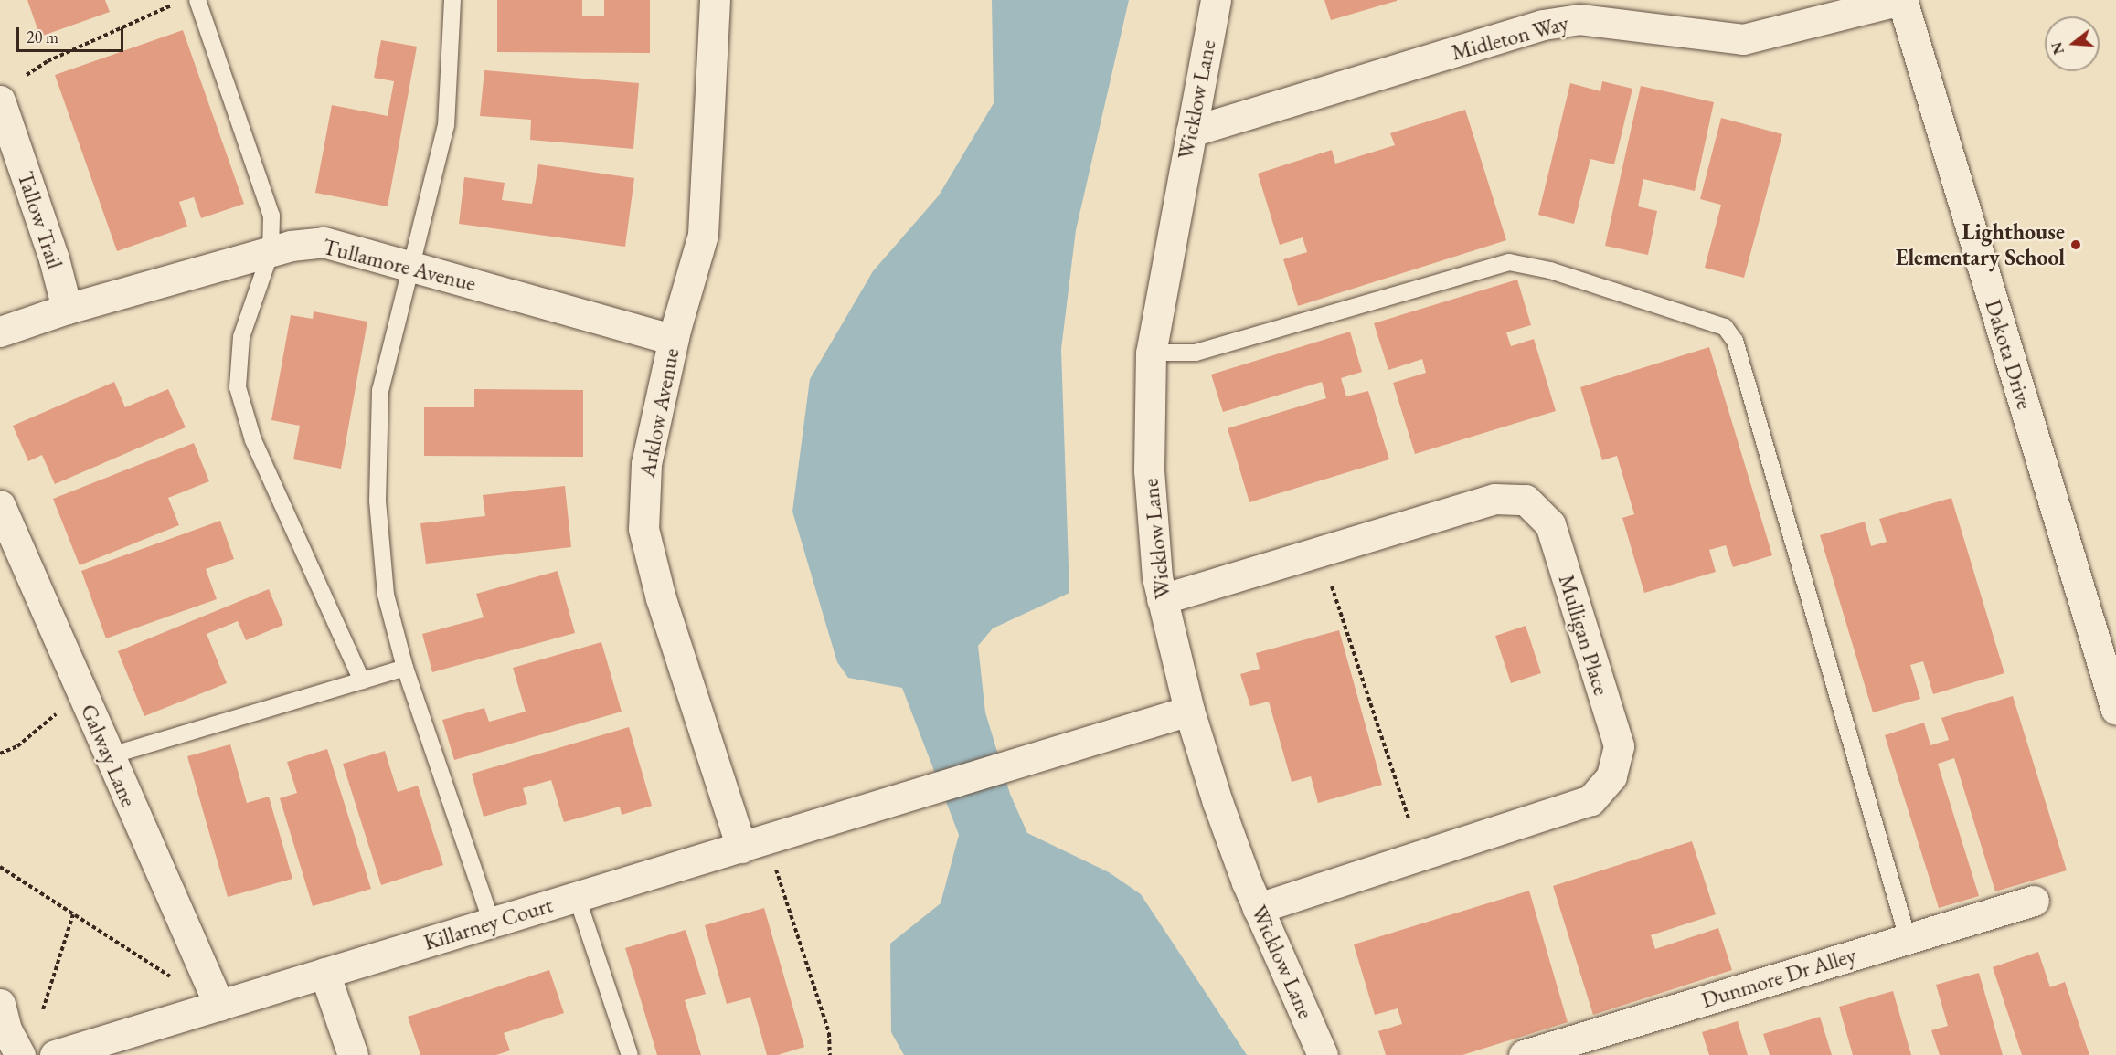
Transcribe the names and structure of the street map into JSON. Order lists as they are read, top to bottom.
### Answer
{
  "streets": {
    "street": [
      "Midleton Way",
      "Wicklow Lane",
      "Tallow Trail",
      "Tullamore Avenue",
      "Dakota Drive",
      "Arklow Avenue",
      "Mulligan Place",
      "Galway Lane",
      "Killarney Court",
      "Dunmore Dr Alley"
    ]
  },
  "crossings": [
    ["Midleton Way", "Wicklow Lane"],
    ["Midleton Way", "Dakota Drive"],
    ["Wicklow Lane", "Mulligan Place"],
    ["Wicklow Lane", "Killarney Court"],
    ["Tallow Trail", "Tullamore Avenue"],
    ["Tullamore Avenue", "Arklow Avenue"],
    ["Arklow Avenue", "Killarney Court"],
    ["Galway Lane", "Killarney Court"]
  ],
  "places": ["Lighthouse Elementary School"],
  "scale_bar": "20 m",
  "north": "left"
}
